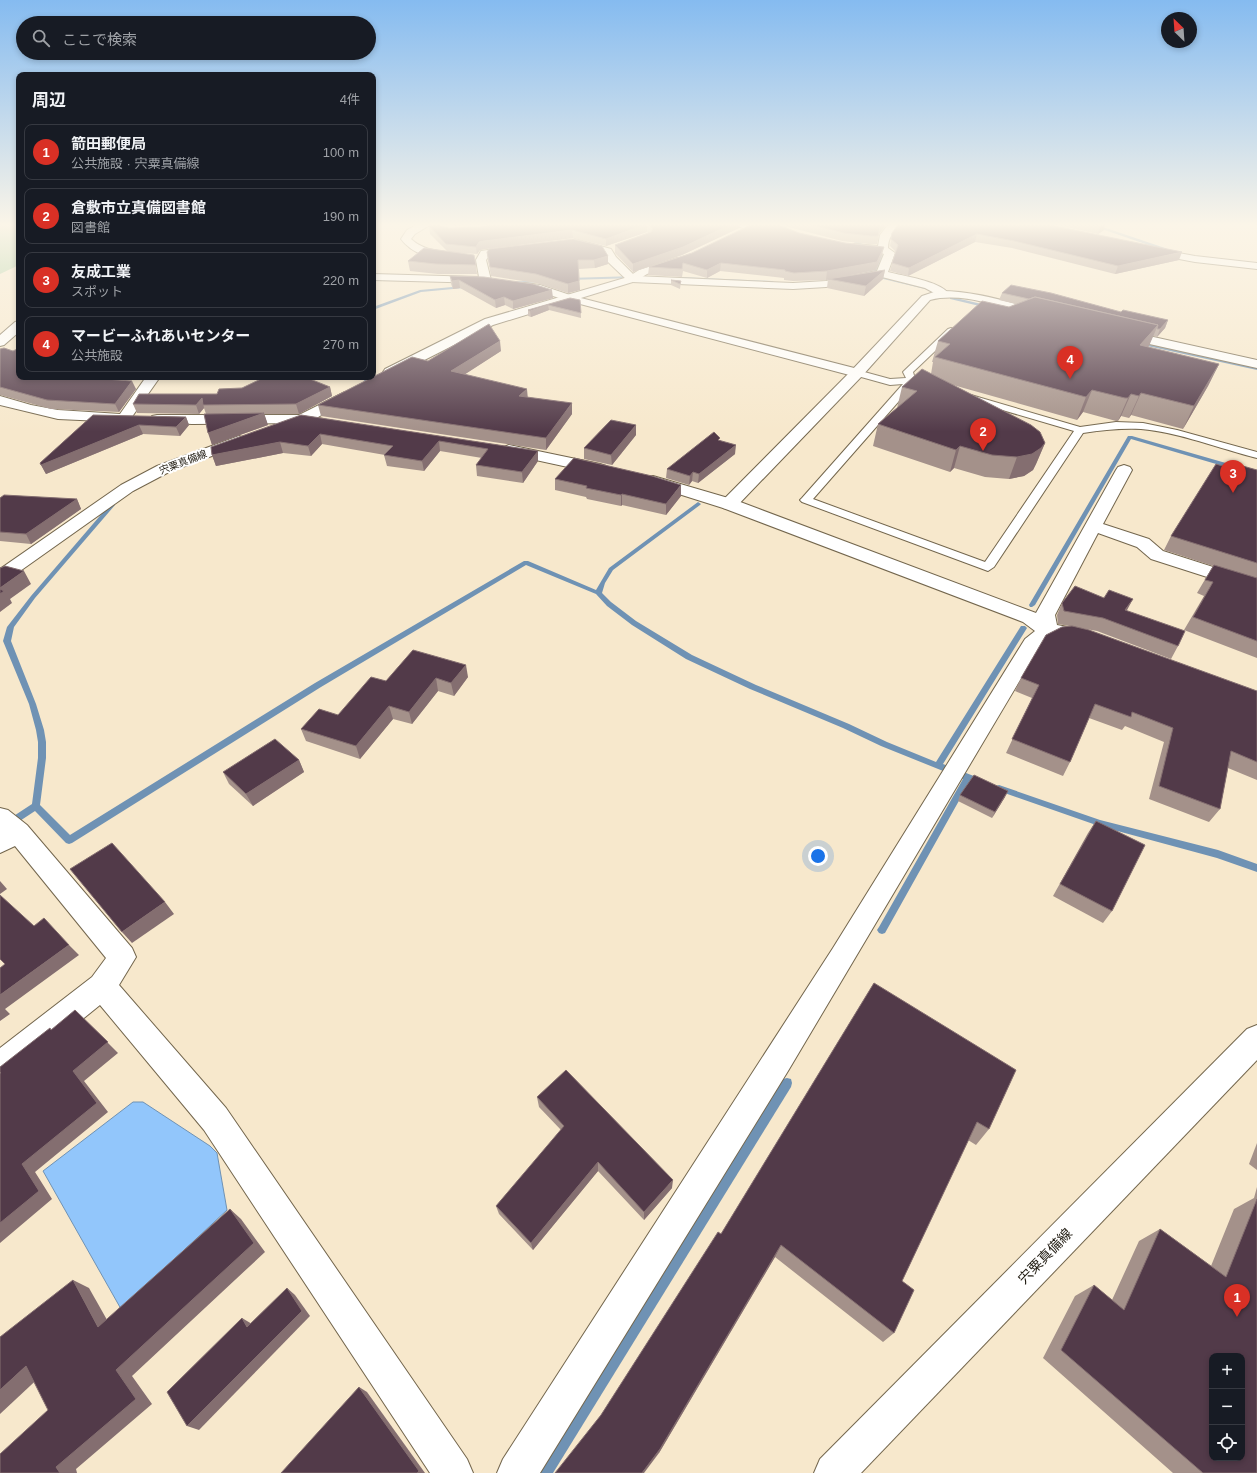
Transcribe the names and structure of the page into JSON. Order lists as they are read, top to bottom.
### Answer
{
  "streets": {
    "street": ["宍粟真備線"]
  },
  "north": "top left",
  "page": {
    "search": "ここで検索",
    "heading": ["周辺", "4件"],
    "list": [
      {
        "mark": "1",
        "name": "箭田郵便局",
        "note": "公共施設 · 宍粟真備線",
        "value": "100 m"
      },
      {
        "mark": "2",
        "name": "倉敷市立真備図書館",
        "note": "図書館",
        "value": "190 m"
      },
      {
        "mark": "3",
        "name": "友成工業",
        "note": "スポット",
        "value": "220 m"
      },
      {
        "mark": "4",
        "name": "マービーふれあいセンター",
        "note": "公共施設",
        "value": "270 m"
      }
    ],
    "pins": [
      "4",
      "2",
      "3",
      "1"
    ],
    "map_buttons": ["+", "−"]
  }
}
